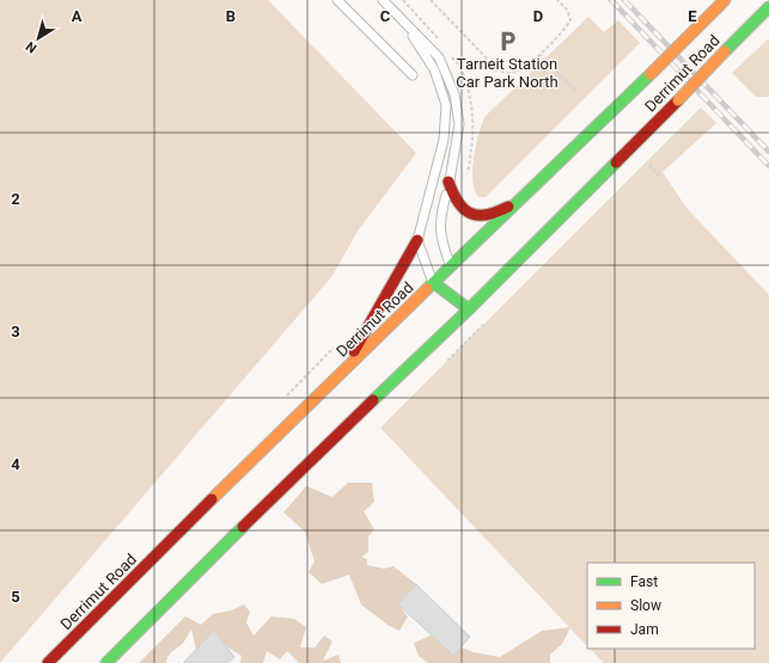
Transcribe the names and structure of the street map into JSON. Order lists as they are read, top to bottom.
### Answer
{
  "streets": {
    "main road": ["Derrimut Road"]
  },
  "places": {
    "parking": ["Tarneit Station Car Park North"]
  },
  "legend": ["Fast", "Slow", "Jam"],
  "north": "bottom left",
  "grid": {
    "columns": [
      "A",
      "B",
      "C",
      "D",
      "E"
    ],
    "rows": [
      "2",
      "3",
      "4",
      "5"
    ]
  }
}
